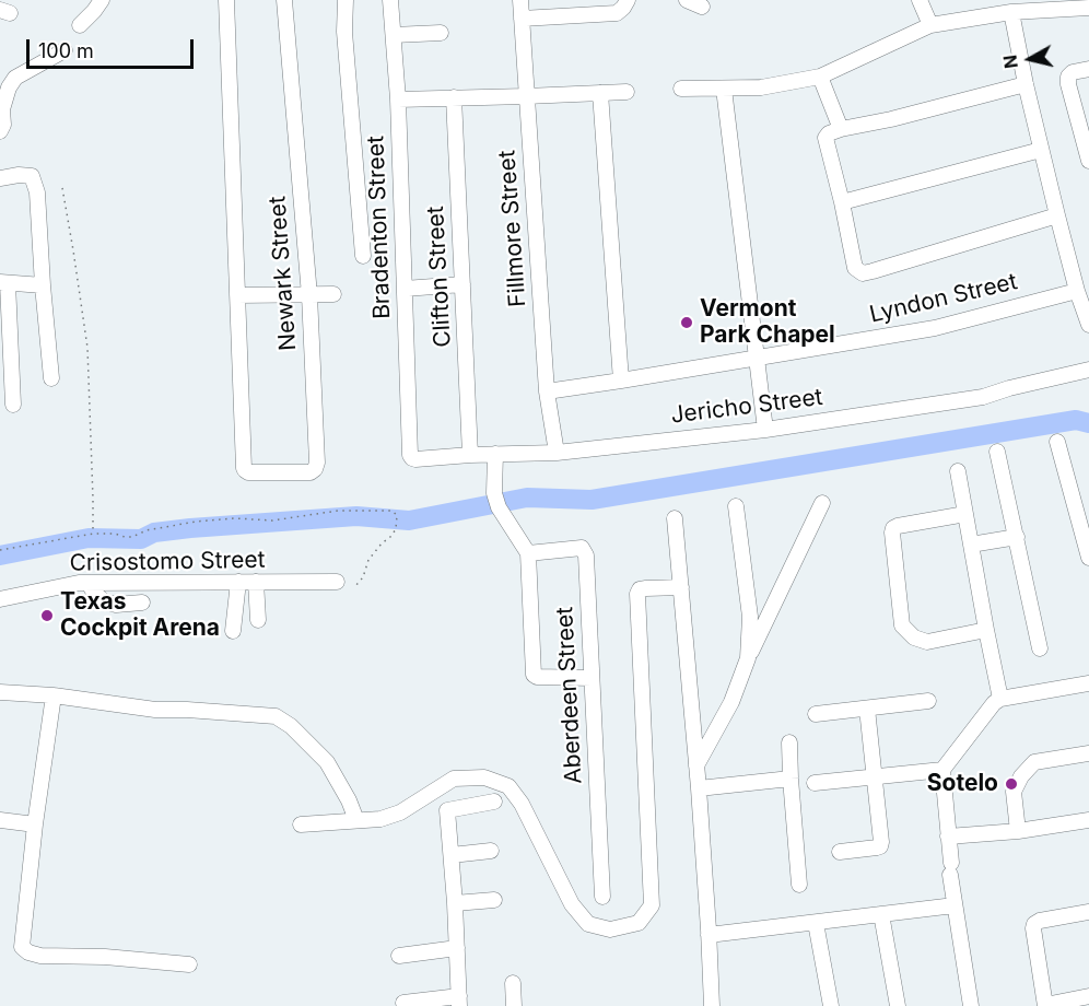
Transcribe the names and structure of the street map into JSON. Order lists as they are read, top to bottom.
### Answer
{
  "streets": {
    "street": [
      "Bradenton Street",
      "Fillmore Street",
      "Newark Street",
      "Clifton Street",
      "Lyndon Street",
      "Jericho Street",
      "Crisostomo Street",
      "Aberdeen Street"
    ]
  },
  "crossings": [
    ["Bradenton Street", "Jericho Street"],
    ["Fillmore Street", "Lyndon Street"],
    ["Fillmore Street", "Jericho Street"],
    ["Clifton Street", "Jericho Street"]
  ],
  "places": ["Vermont Park Chapel", "Texas Cockpit Arena", "Sotelo"],
  "scale_bar": "100 m",
  "north": "left"
}
